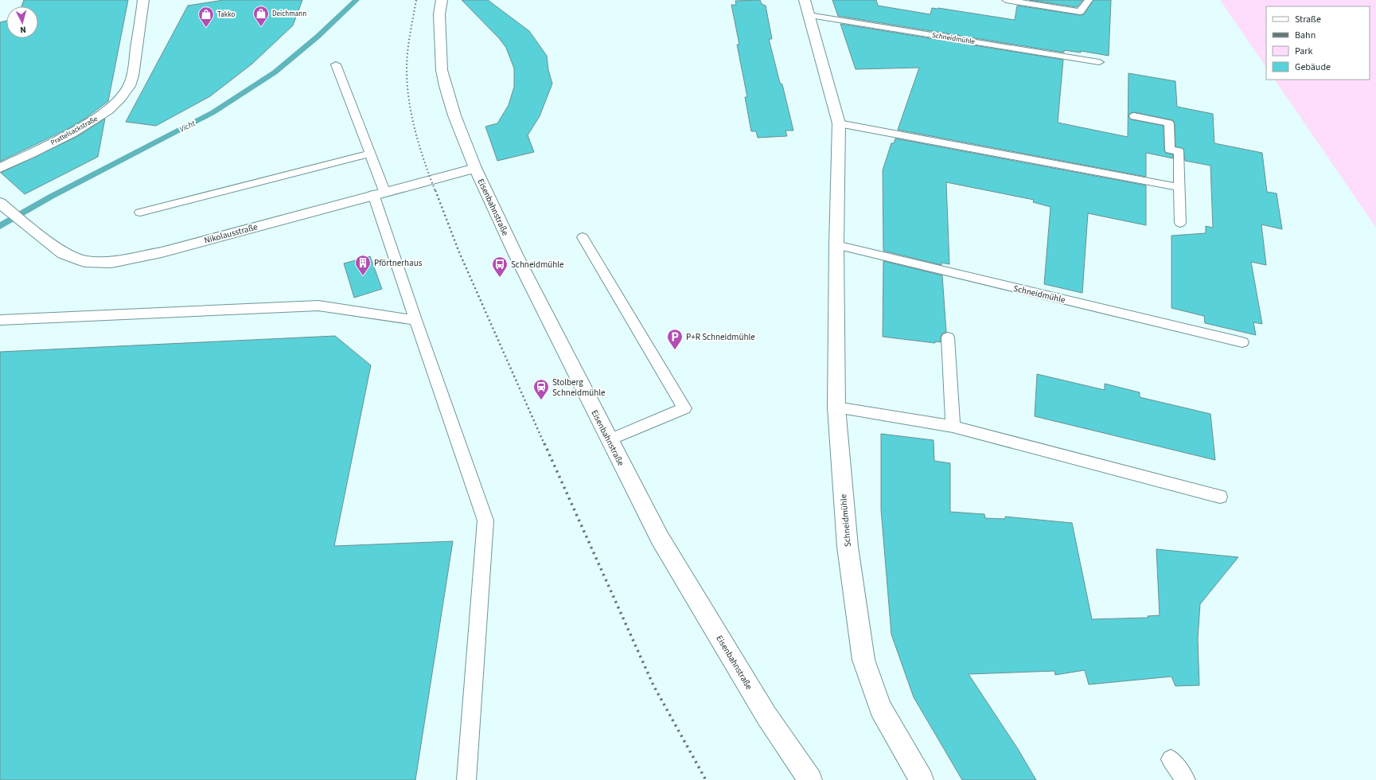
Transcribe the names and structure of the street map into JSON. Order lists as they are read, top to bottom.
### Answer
{
  "streets": {
    "street": [
      "Schneidmühle",
      "Prattelsackstraße",
      "Eisenbahnstraße",
      "Nikolausstraße"
    ]
  },
  "crossings": [
    ["Eisenbahnstraße", "Nikolausstraße"]
  ],
  "water": ["Vicht"],
  "places": {
    "shop": ["Deichmann", "Takko"],
    "building": ["Pförtnerhaus"],
    "bus stop": ["Schneidmühle"],
    "parking": ["P+R Schneidmühle"],
    "station": ["Stolberg Schneidmühle"]
  },
  "legend": [
    "Straße",
    "Bahn",
    "Park",
    "Gebäude"
  ],
  "north": "bottom"
}
